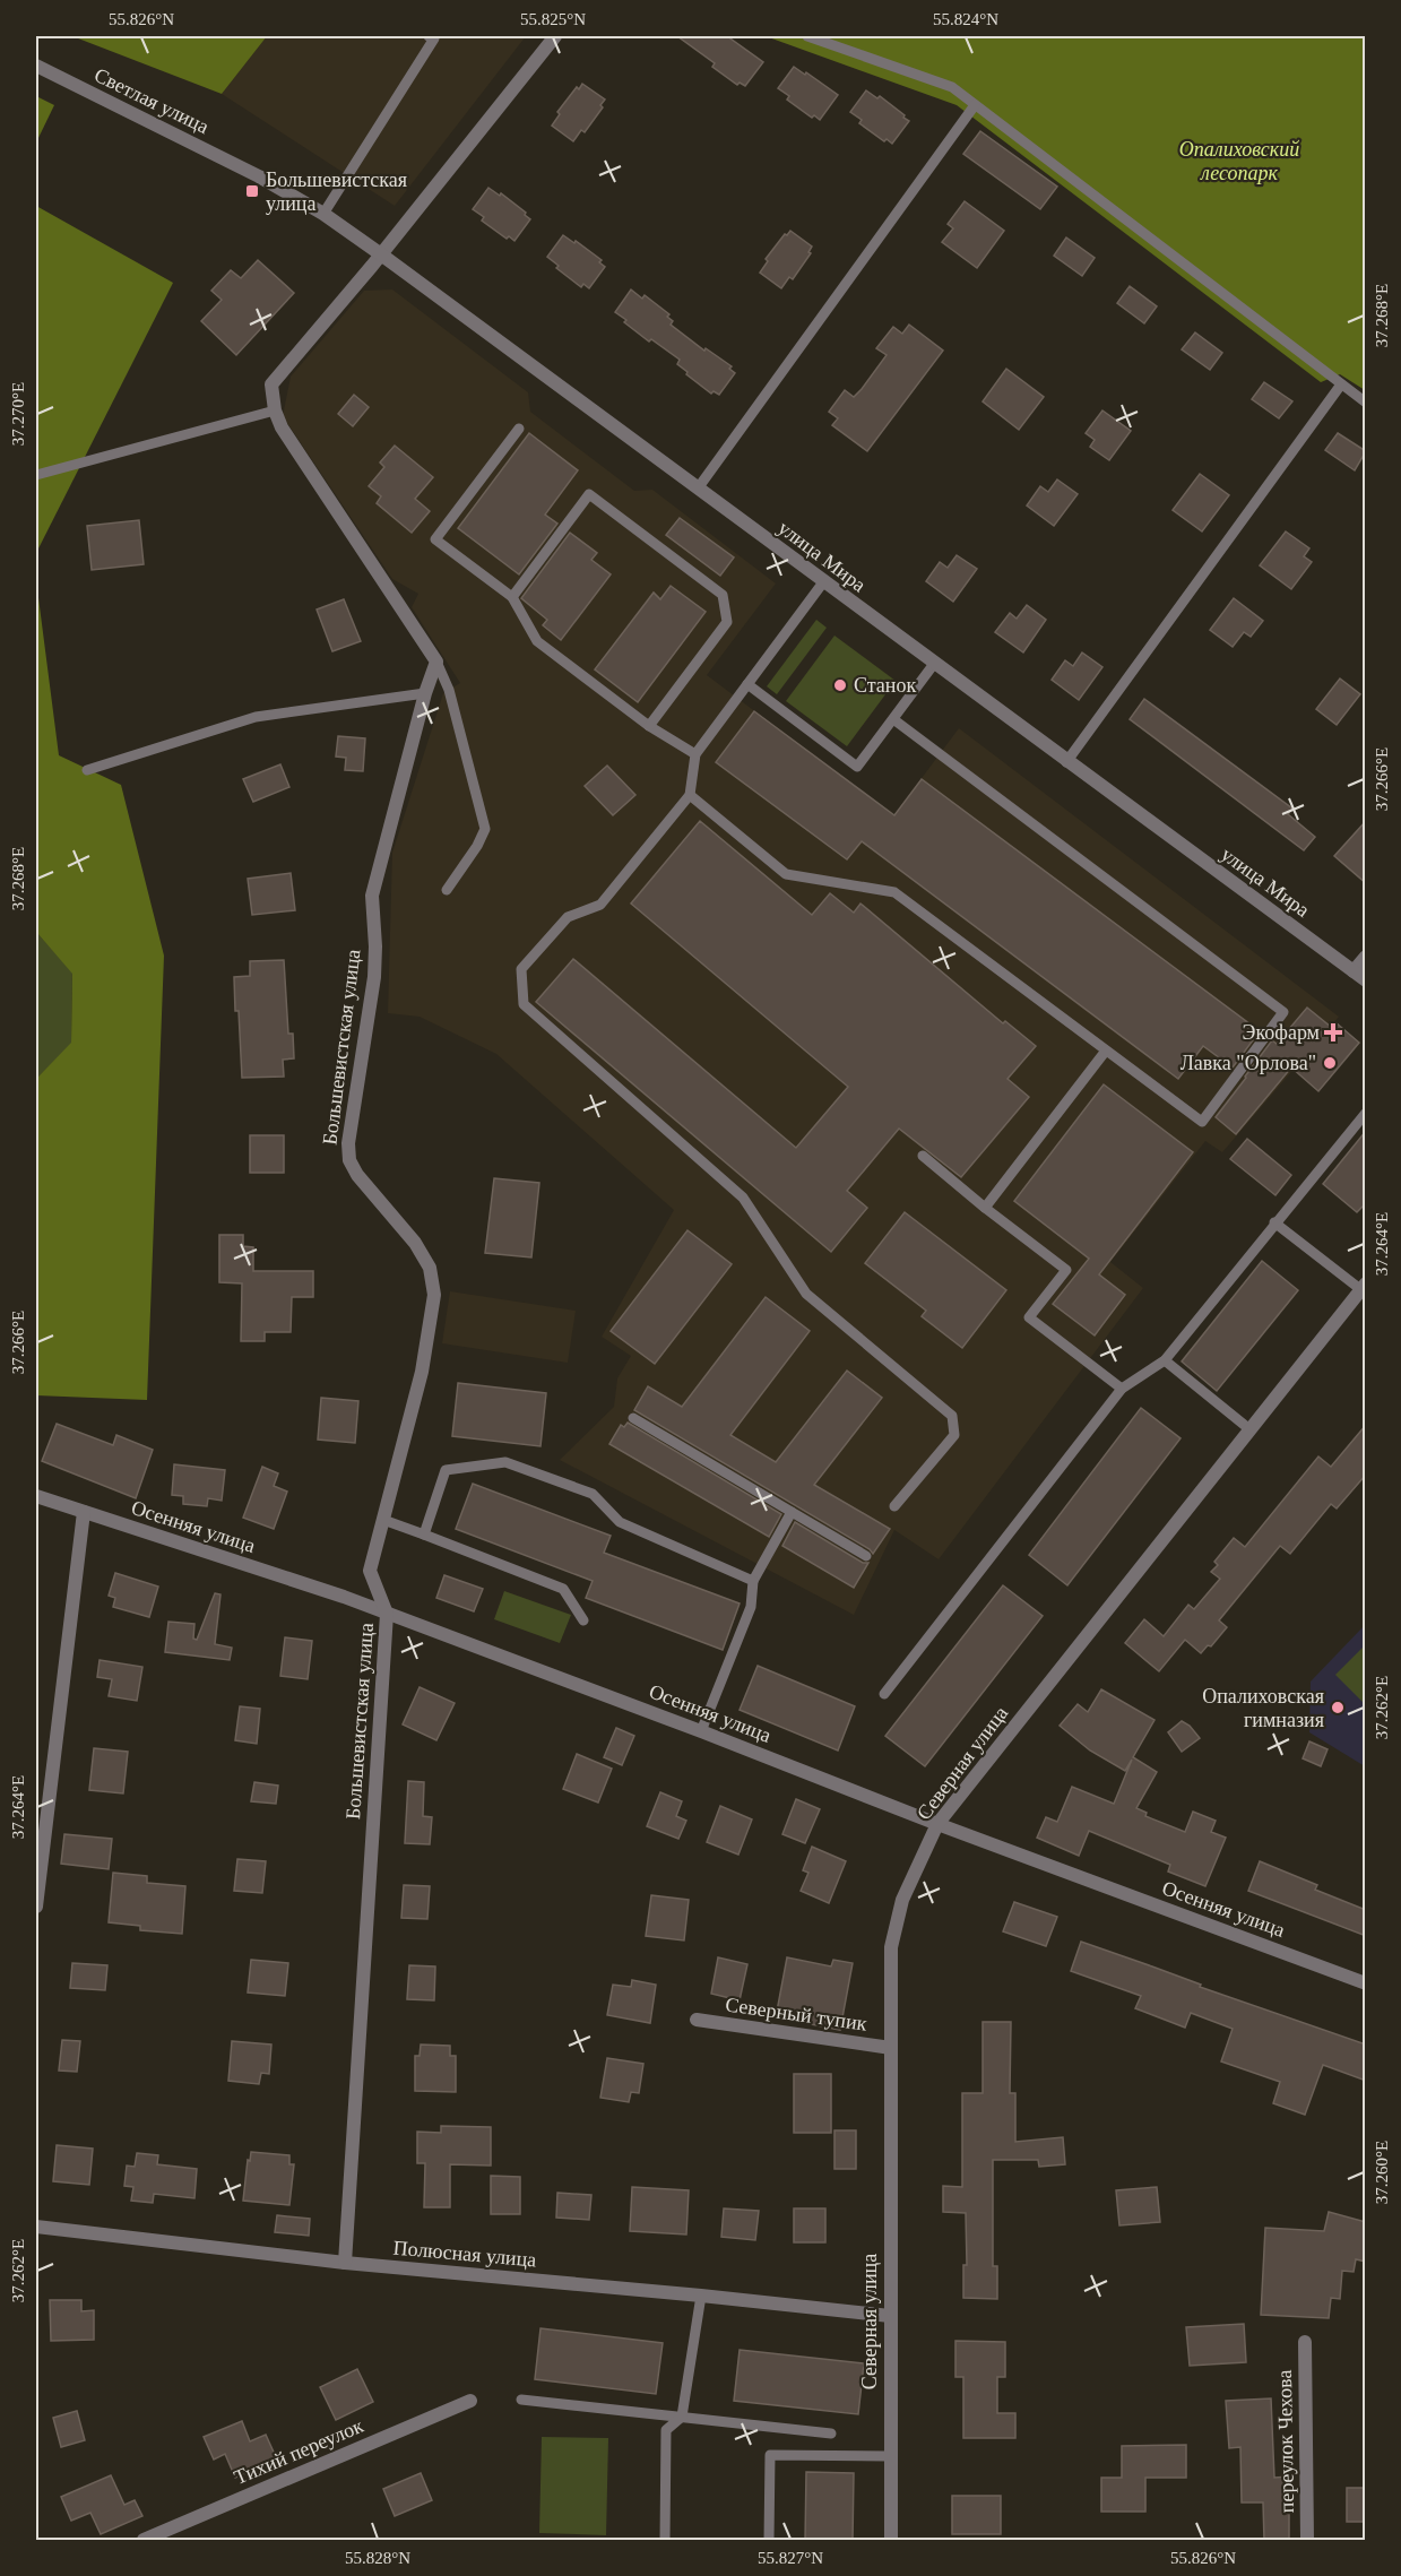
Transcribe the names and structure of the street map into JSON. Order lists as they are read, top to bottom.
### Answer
{
  "streets": {
    "street": [
      "Светлая улица",
      "улица Мира",
      "Большевистская улица",
      "Осенняя улица",
      "Северная улица",
      "Северный тупик",
      "Полюсная улица",
      "переулок Чехова",
      "Тихий переулок"
    ]
  },
  "crossings": [
    ["Светлая улица", "улица Мира"],
    ["Большевистская улица", "Осенняя улица"],
    ["Большевистская улица", "Полюсная улица"],
    ["Осенняя улица", "Северная улица"],
    ["Северная улица", "Северный тупик"],
    ["Северная улица", "Полюсная улица"]
  ],
  "parks": ["Опалиховский лесопарк"],
  "places": {
    "transit": ["Большевистская улица"],
    "other": ["Станок", "Лавка \"Орлова\"", "Опалиховская гимназия"],
    "health": ["Экофарм"]
  },
  "coordinates": [
    "55.826°N",
    "55.825°N",
    "55.824°N",
    "37.268°E",
    "37.270°E",
    "37.266°E",
    "37.264°E",
    "37.262°E",
    "37.260°E",
    "55.828°N",
    "55.827°N"
  ]
}
